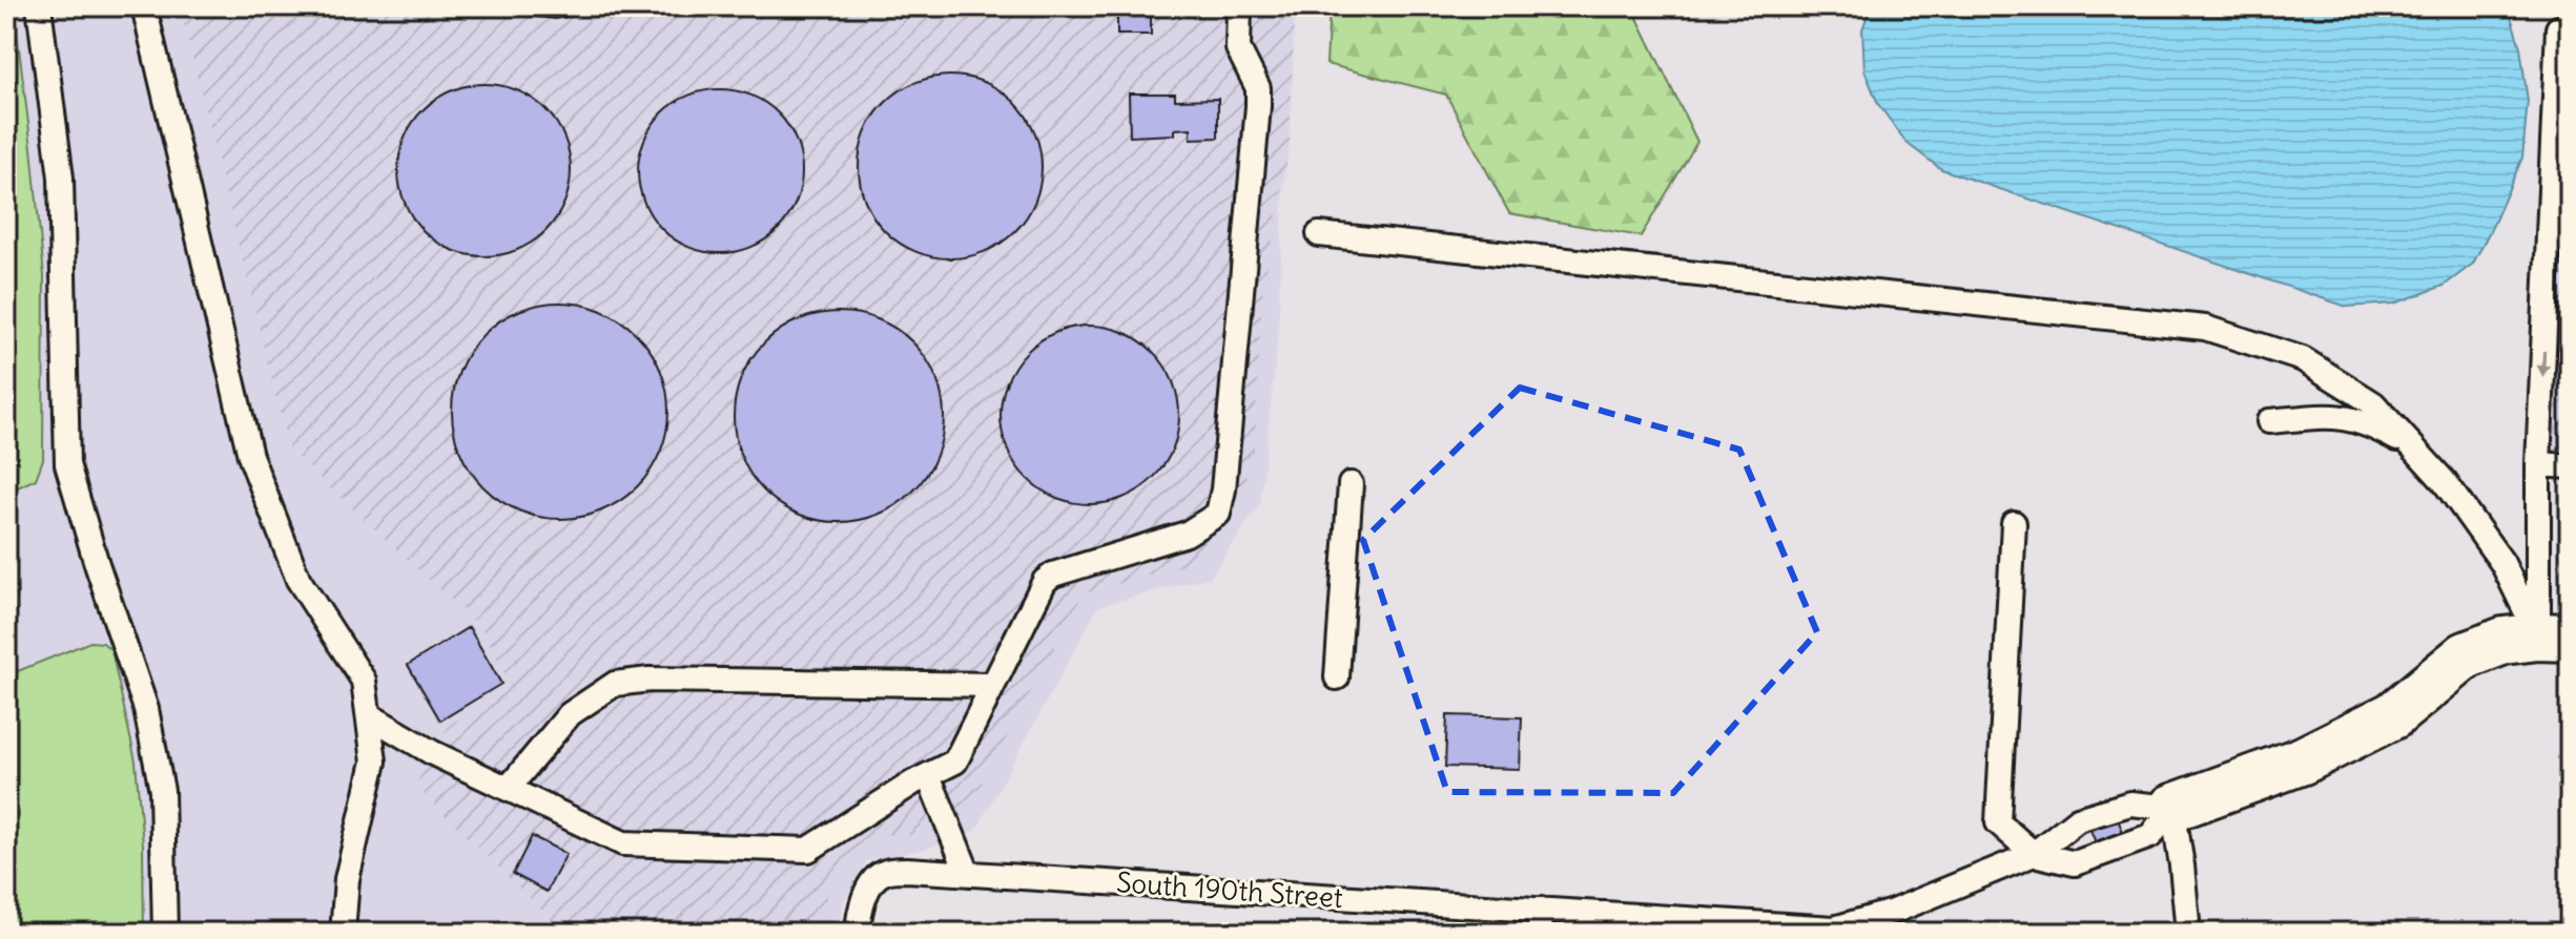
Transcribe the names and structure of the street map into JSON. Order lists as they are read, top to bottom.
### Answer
{
  "streets": {
    "lane": ["South 190th Street"]
  }
}
